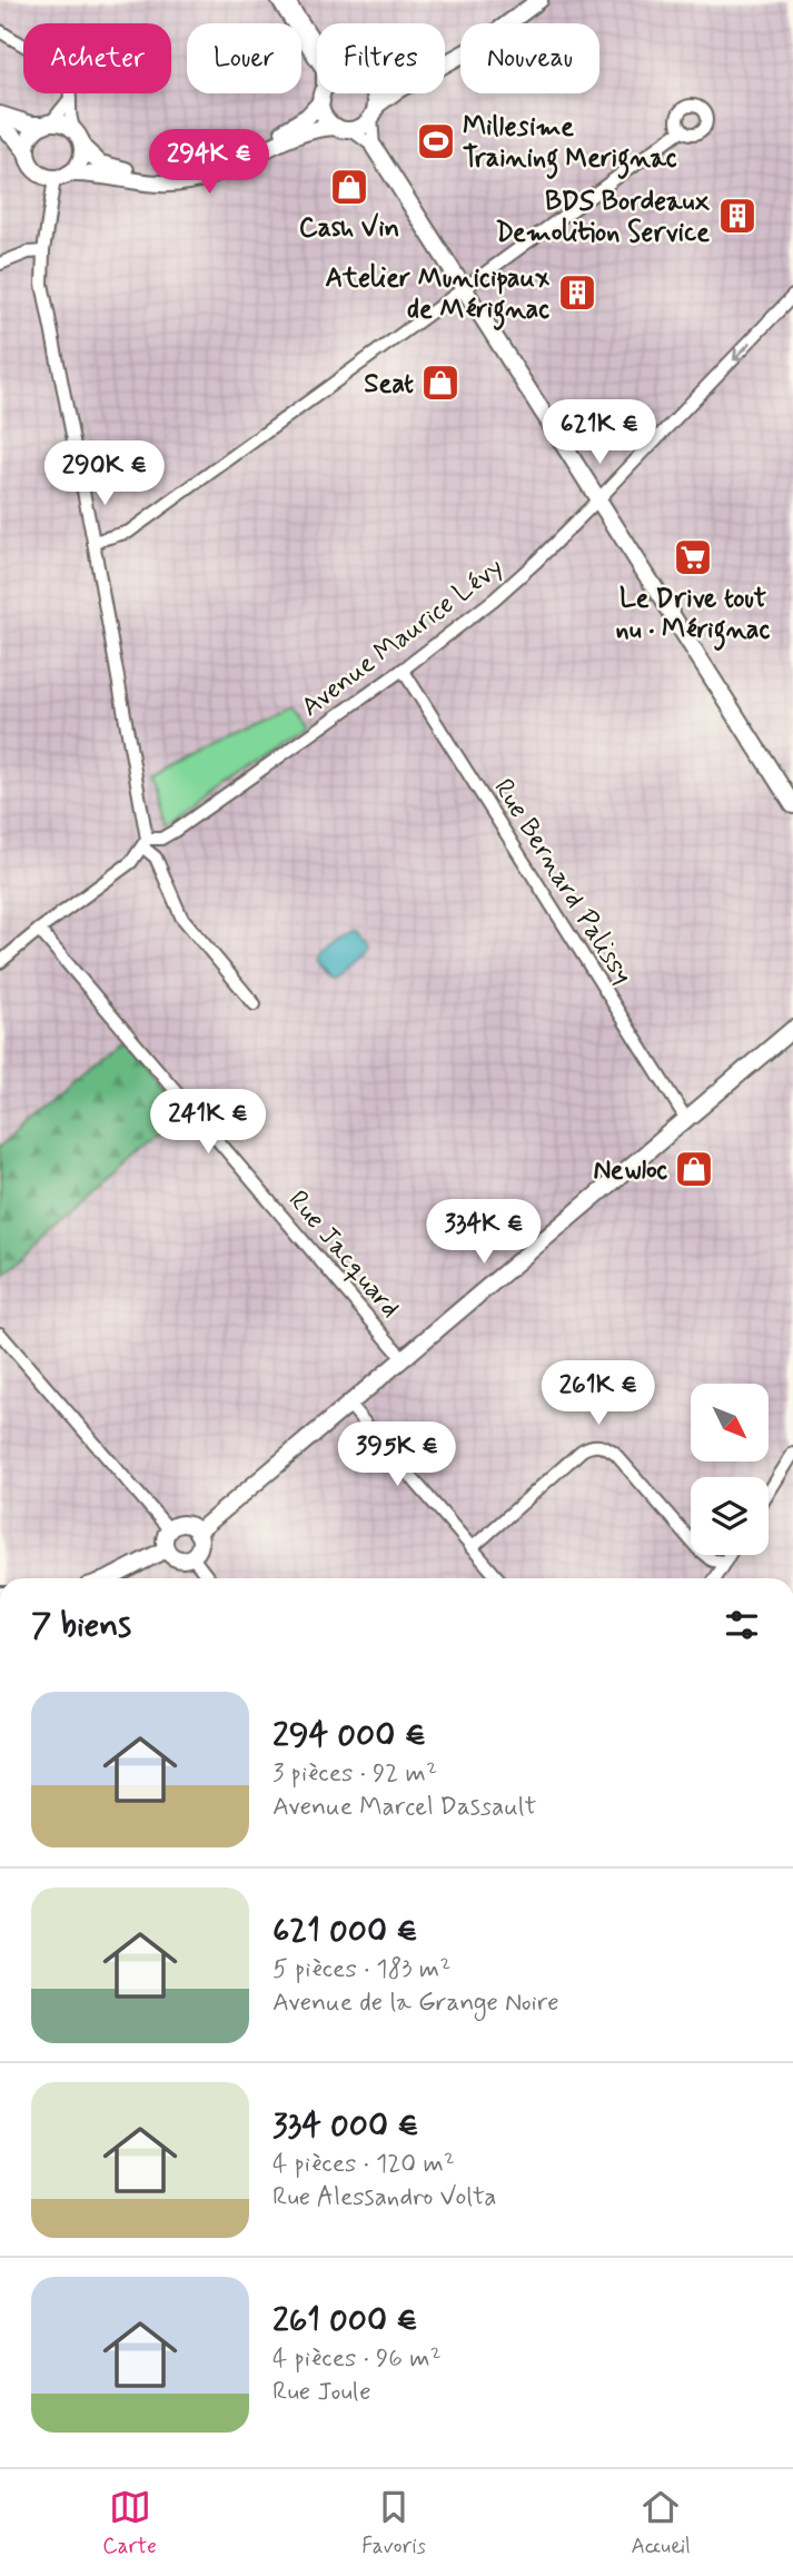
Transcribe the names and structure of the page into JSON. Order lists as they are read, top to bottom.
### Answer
{
  "streets": {
    "street": ["Avenue Maurice Lévy", "Rue Bernard Palissy", "Rue Jacquard"]
  },
  "crossings": [
    ["Avenue Maurice Lévy", "Rue Bernard Palissy"],
    ["Avenue Maurice Lévy", "Rue Jacquard"]
  ],
  "places": {
    "sports": ["Millesime Training Merignac"],
    "shop": ["Cash Vin", "Seat", "Newloc"],
    "building": ["BDS Bordeaux Demolition Service", "Atelier Municipaux de Mérignac"],
    "supermarket": ["Le Drive tout nu · Mérignac"]
  },
  "north": "bottom right",
  "page": {
    "chip": [
      "Acheter",
      "Louer",
      "Filtres",
      "Nouveau"
    ],
    "price": [
      "294K €",
      "621K €",
      "290K €",
      "241K €",
      "334K €",
      "261K €",
      "395K €"
    ],
    "heading": "7 biens",
    "list": [
      {
        "name": "294 000 €",
        "note": "3 pièces · 92 m² · Avenue Marcel Dassault"
      },
      {
        "name": "621 000 €",
        "note": "5 pièces · 183 m² · Avenue de la Grange Noire"
      },
      {
        "name": "334 000 €",
        "note": "4 pièces · 120 m² · Rue Alessandro Volta"
      },
      {
        "name": "261 000 €",
        "note": "4 pièces · 96 m² · Rue Joule"
      }
    ],
    "tabs": ["Carte", "Favoris", "Accueil"]
  }
}
